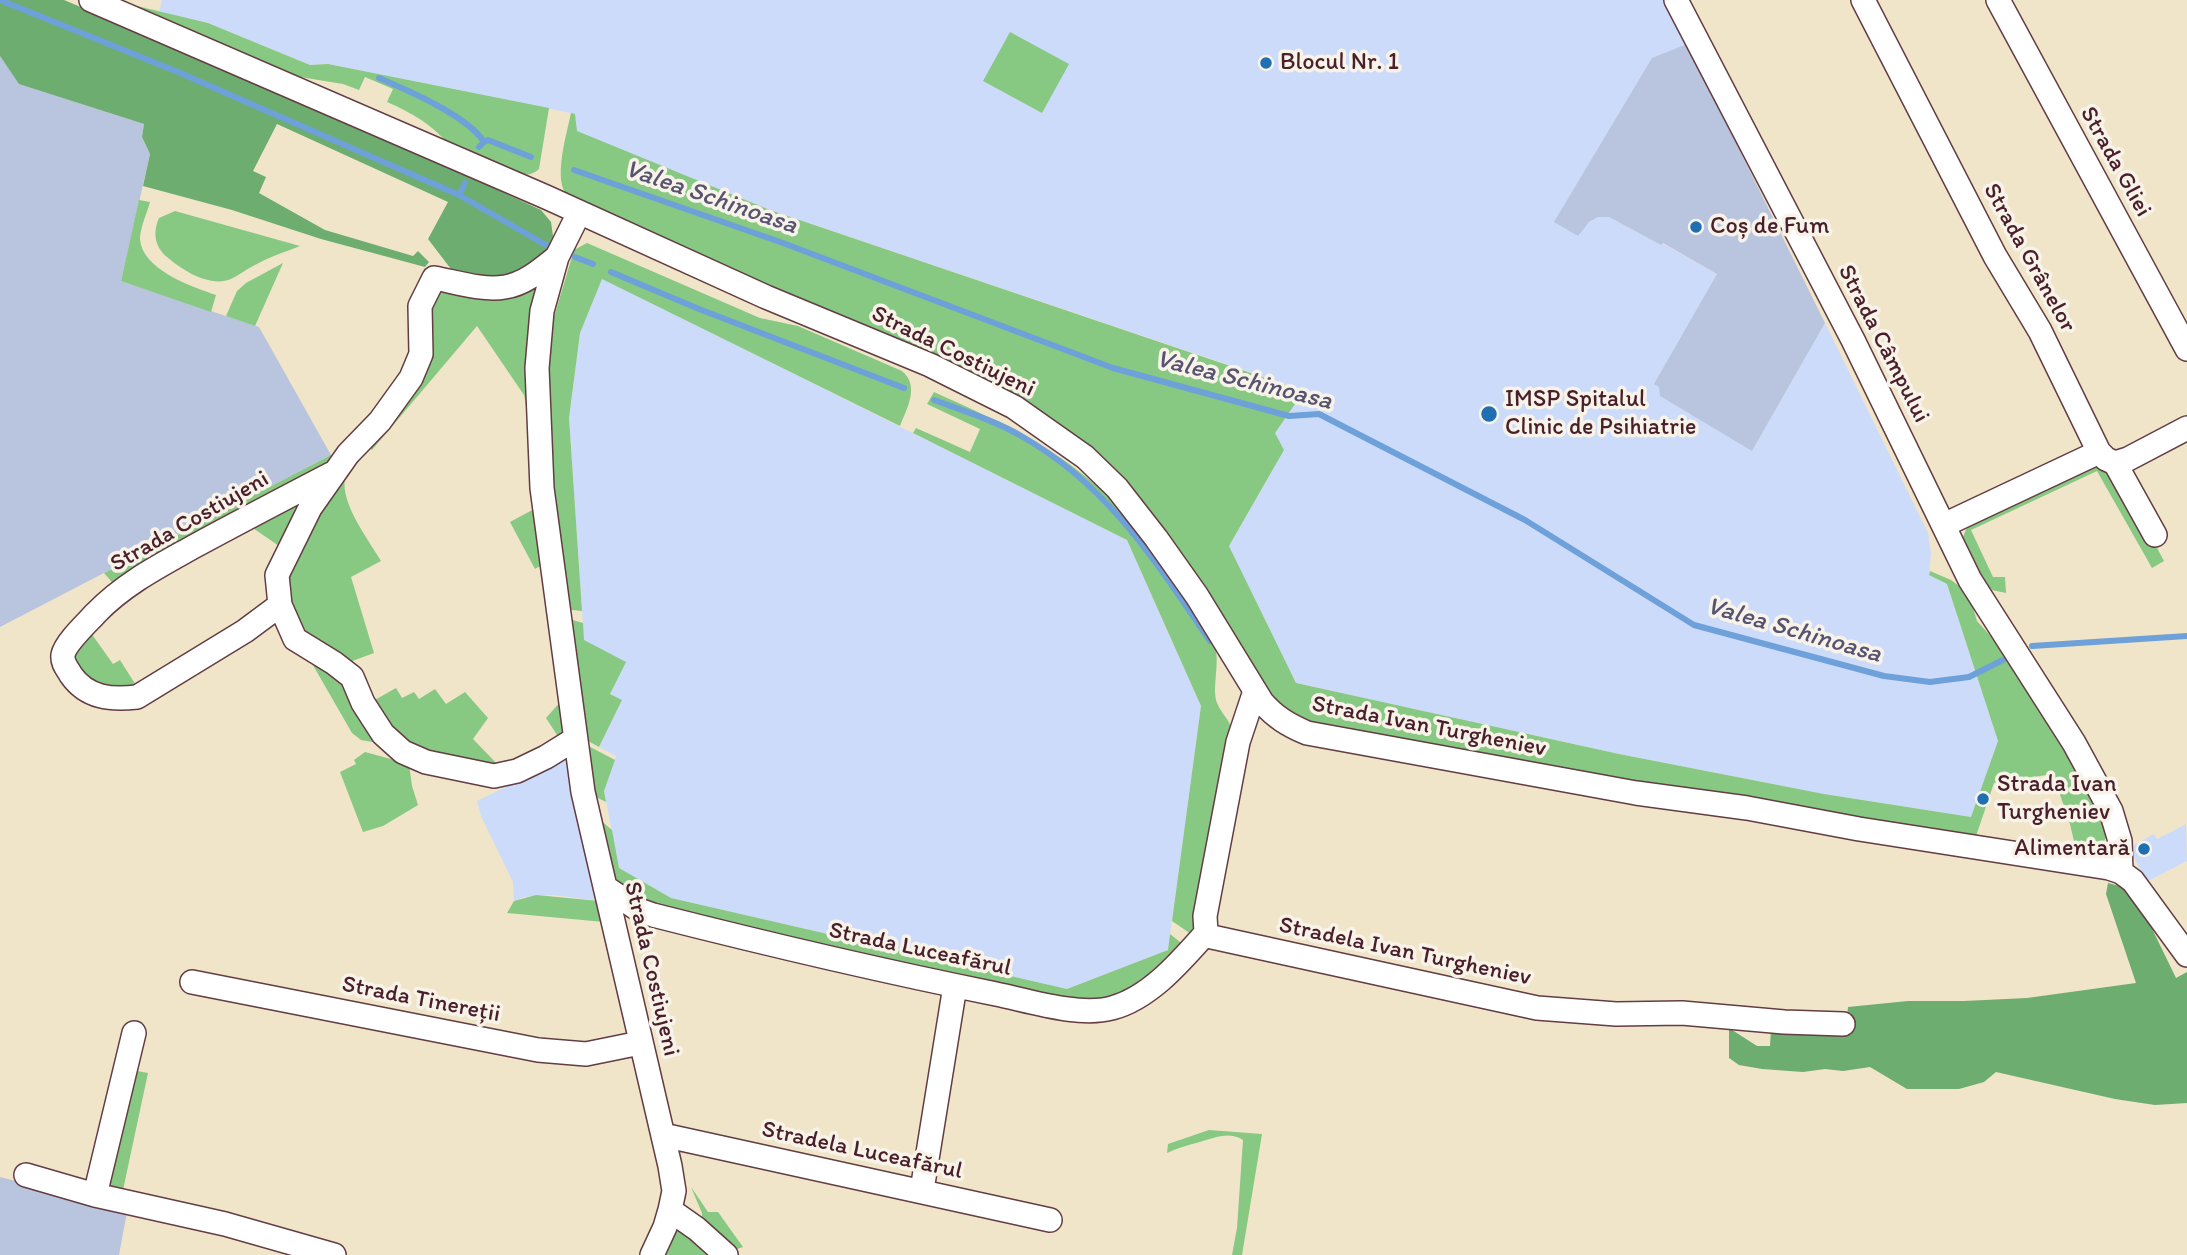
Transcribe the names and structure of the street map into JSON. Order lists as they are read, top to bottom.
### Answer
{
  "streets": {
    "street": [
      "Strada Gliei",
      "Strada Grânelor",
      "Strada Câmpului",
      "Strada Costiujeni",
      "Strada Ivan Turgheniev",
      "Strada Luceafărul",
      "Stradela Ivan Turgheniev",
      "Strada Tinereții",
      "Stradela Luceafărul"
    ]
  },
  "crossings": [
    ["Strada Câmpului", "Strada Ivan Turgheniev"],
    ["Strada Costiujeni", "Strada Ivan Turgheniev"],
    ["Strada Costiujeni", "Strada Luceafărul"],
    ["Strada Costiujeni", "Strada Tinereții"],
    ["Strada Costiujeni", "Stradela Luceafărul"],
    ["Strada Luceafărul", "Stradela Ivan Turgheniev"]
  ],
  "water": ["Valea Schinoasa"],
  "places": [
    "Blocul Nr. 1",
    "Coș de Fum",
    "IMSP Spitalul Clinic de Psihiatrie",
    "Strada Ivan Turgheniev",
    "Alimentară"
  ]
}
